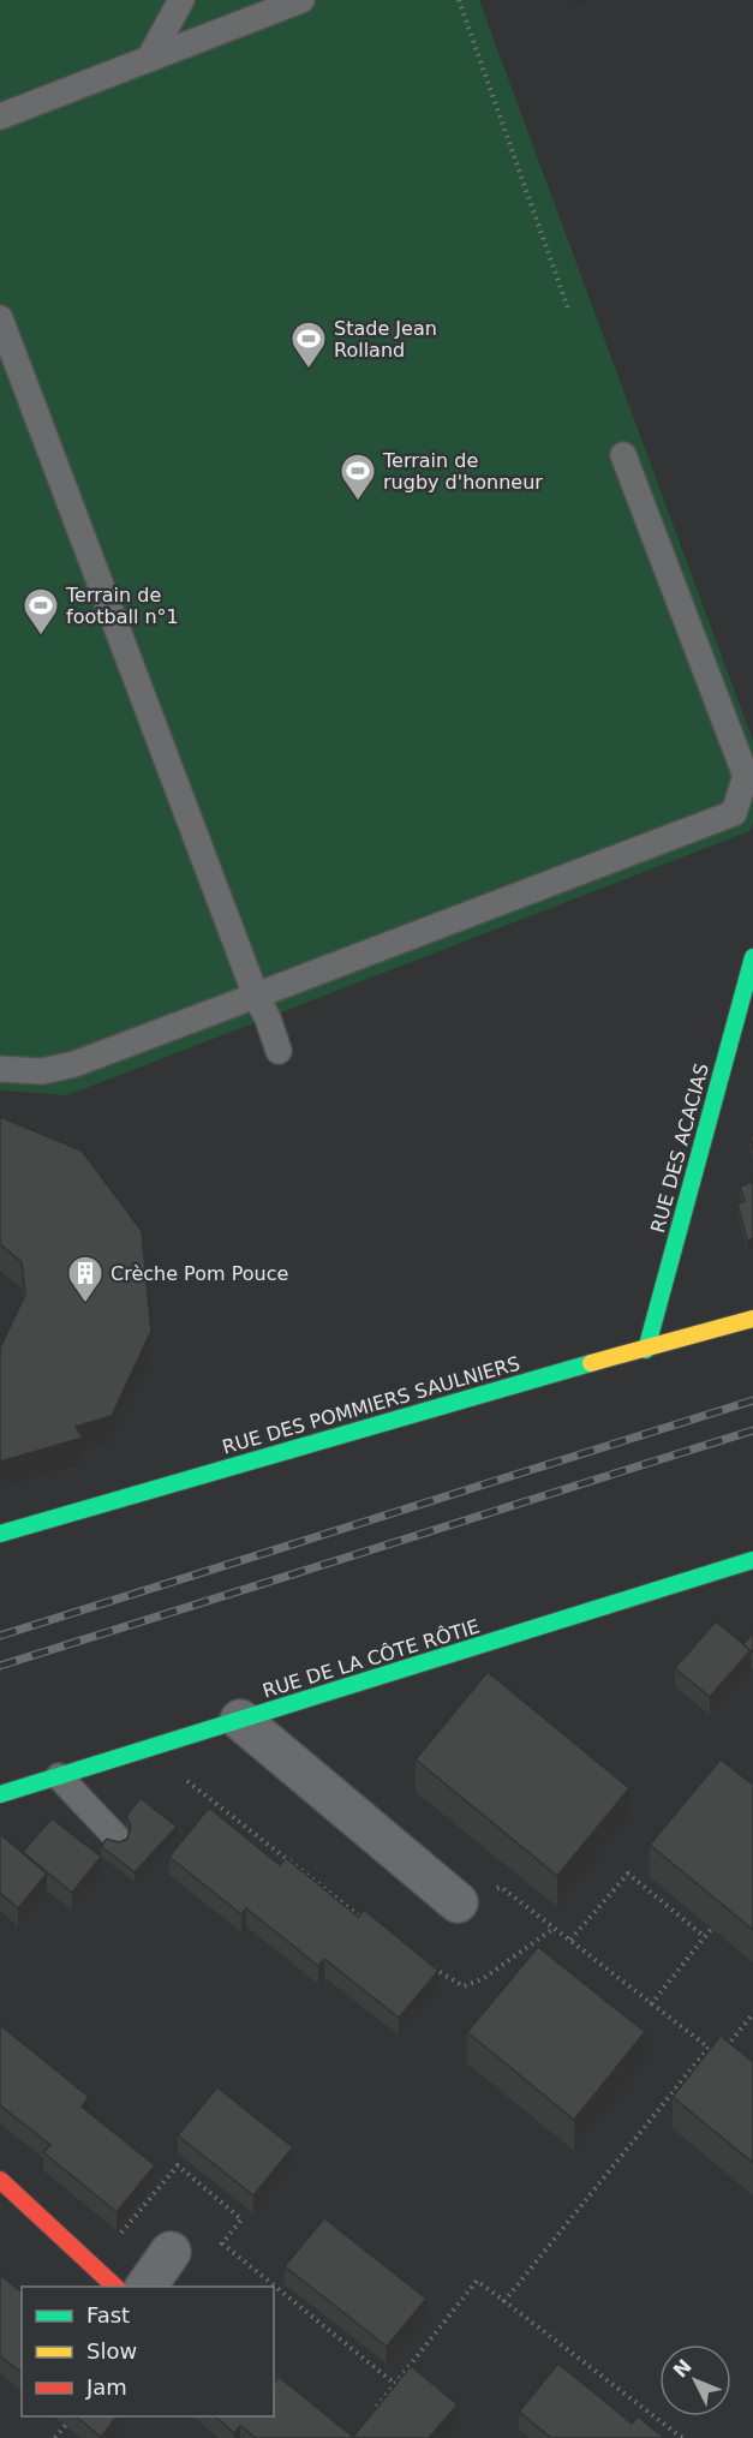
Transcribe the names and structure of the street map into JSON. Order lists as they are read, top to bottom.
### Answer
{
  "streets": {
    "street": ["RUE DES ACACIAS", "RUE DES POMMIERS SAULNIERS", "RUE DE LA CÔTE RÔTIE"]
  },
  "crossings": [
    ["RUE DES ACACIAS", "RUE DES POMMIERS SAULNIERS"]
  ],
  "places": {
    "sports": ["Stade Jean Rolland", "Terrain de rugby d'honneur", "Terrain de football n°1"],
    "building": ["Crèche Pom Pouce"]
  },
  "legend": ["Fast", "Slow", "Jam"],
  "north": "top left"
}
